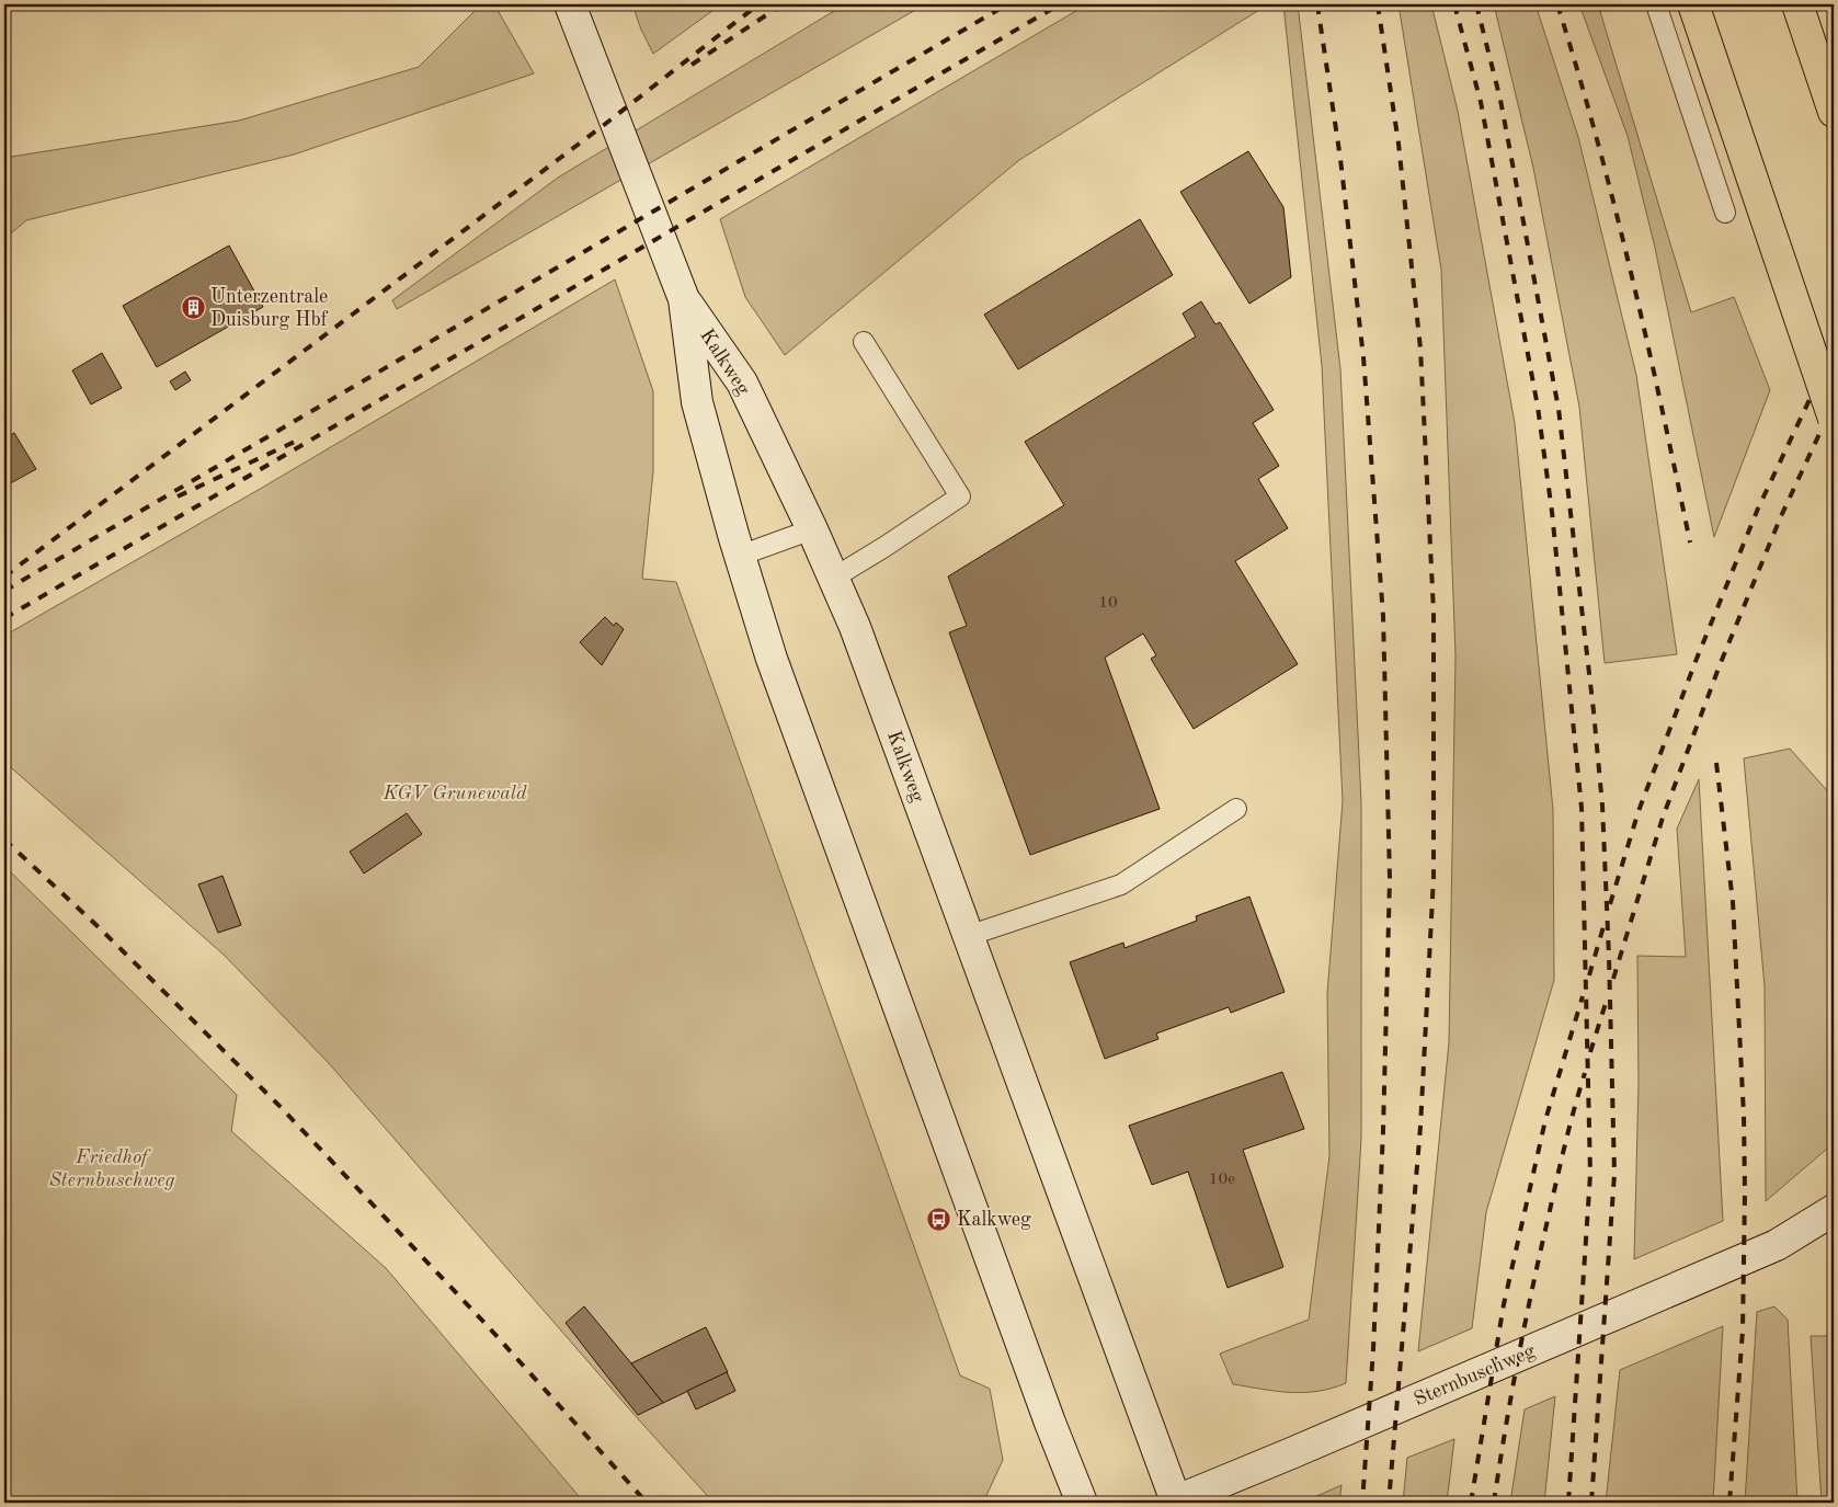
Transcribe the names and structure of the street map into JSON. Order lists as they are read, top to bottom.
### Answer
{
  "streets": {
    "street": ["Kalkweg", "Sternbuschweg"]
  },
  "crossings": [
    ["Kalkweg", "Sternbuschweg"]
  ],
  "parks": ["KGV Grunewald", "Friedhof Sternbuschweg"],
  "places": {
    "building": ["Unterzentrale Duisburg Hbf"],
    "bus stop": ["Kalkweg"]
  },
  "house_numbers": ["10", "10e"]
}
